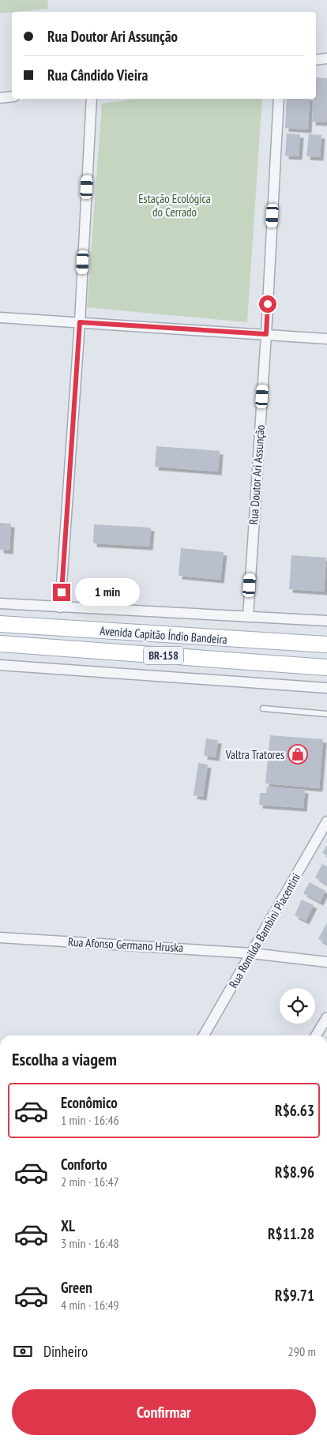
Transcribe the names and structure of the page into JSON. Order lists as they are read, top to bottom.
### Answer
{
  "streets": {
    "main road": ["Avenida Capitão Índio Bandeira", "BR-158"],
    "street": ["Rua Doutor Ari Assunção", "Rua Romilda Bambini Piacentini", "Rua Afonso Germano Hruska"]
  },
  "crossings": [
    ["Rua Romilda Bambini Piacentini", "Rua Afonso Germano Hruska"]
  ],
  "parks": ["Estação Ecológica do Cerrado"],
  "places": {
    "shop": ["Valtra Tratores"]
  },
  "page": {
    "banner": ["Rua Doutor Ari Assunção", "Rua Cândido Vieira"],
    "bubble": "1 min",
    "heading": "Escolha a viagem",
    "list": [
      {
        "name": "Econômico",
        "note": "1 min · 16:46",
        "value": "R$6.63"
      },
      {
        "name": "Conforto",
        "note": "2 min · 16:47",
        "value": "R$8.96"
      },
      {
        "name": "XL",
        "note": "3 min · 16:48",
        "value": "R$11.28"
      },
      {
        "name": "Green",
        "note": "4 min · 16:49",
        "value": "R$9.71"
      }
    ],
    "pay": ["Dinheiro", "290 m"],
    "buttons": "Confirmar"
  }
}
